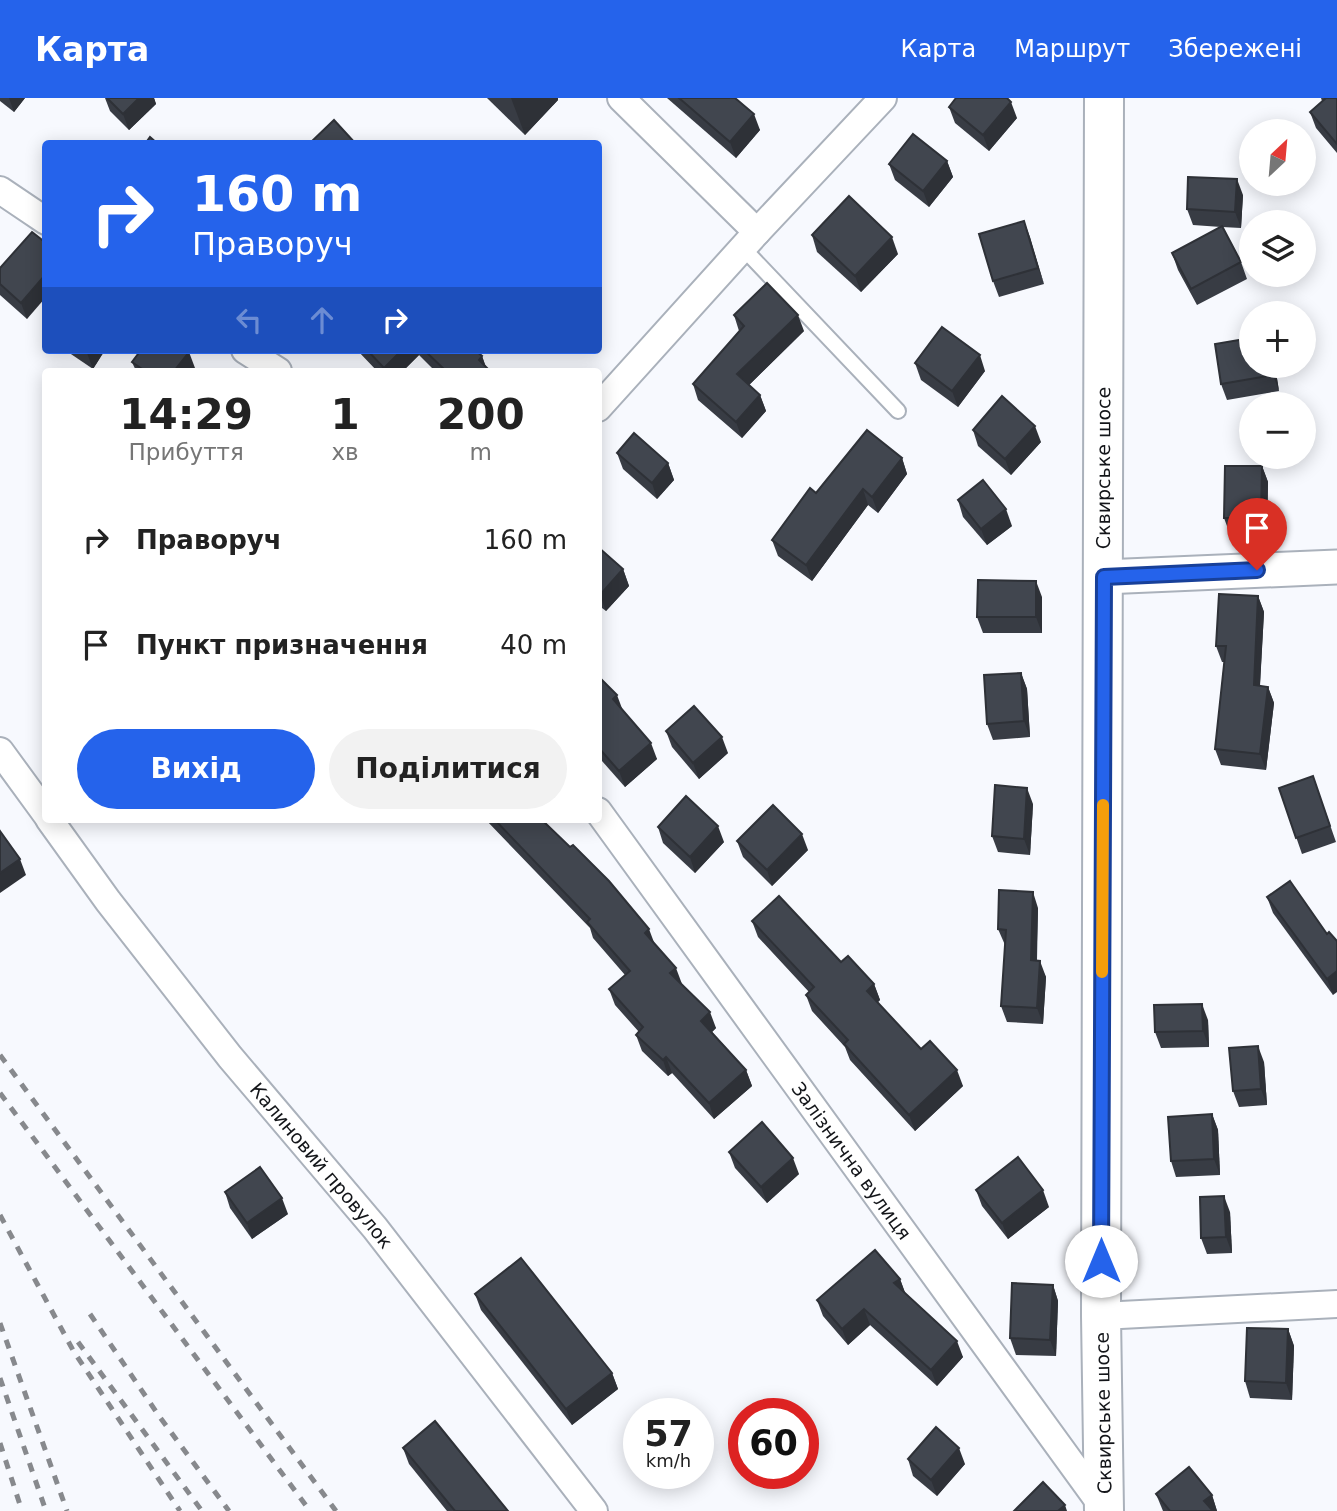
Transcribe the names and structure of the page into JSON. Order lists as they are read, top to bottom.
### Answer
{
  "streets": {
    "main road": ["Сквирське шосе"],
    "street": ["Залізнична вулиця", "Калиновий провулок"]
  },
  "crossings": [
    ["Сквирське шосе", "Залізнична вулиця"]
  ],
  "north": "top right",
  "page": {
    "header": "Карта",
    "nav": ["Карта", "Маршрут", "Збережені"],
    "map_buttons": ["+", "−"],
    "turn": ["160 m", "Праворуч"],
    "eta": [
      "14:29",
      "Прибуття",
      "1",
      "хв",
      "200",
      "m"
    ],
    "list": [
      {
        "name": "Праворуч",
        "value": "160 m"
      },
      {
        "name": "Пункт призначення",
        "value": "40 m"
      }
    ],
    "buttons": ["Вихід", "Поділитися"],
    "speed": "57 km/h",
    "limit": "60"
  }
}
